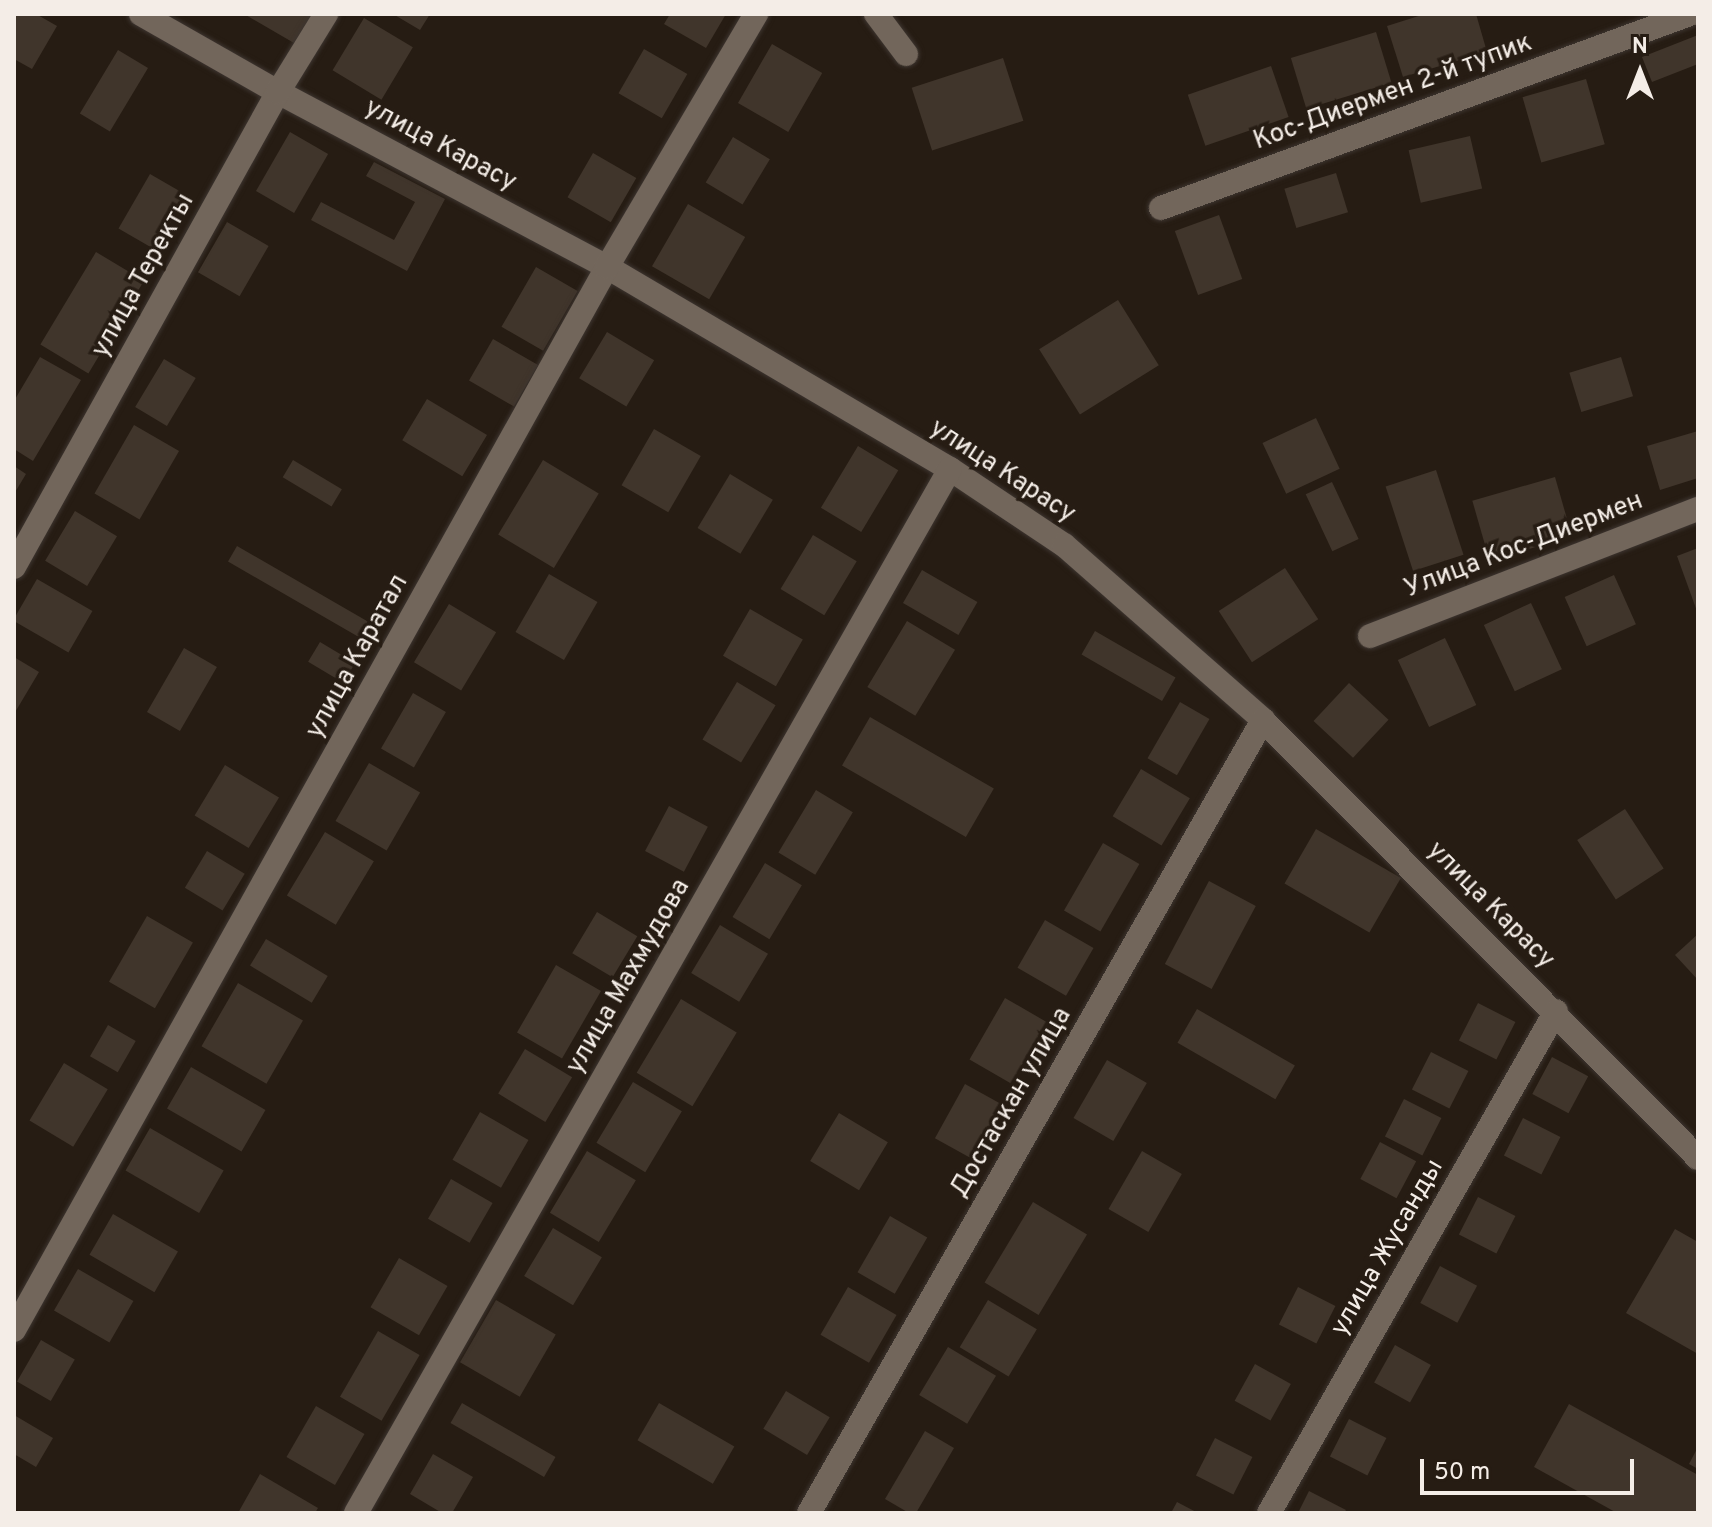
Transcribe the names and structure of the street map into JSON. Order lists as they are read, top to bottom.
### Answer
{
  "streets": {
    "street": [
      "Кос-Диермен 2-й тупик",
      "улица Карасу",
      "улица Теректы",
      "Улица Кос-Диермен",
      "улица Каратал",
      "улица Махмудова",
      "Достаскан улица",
      "улица Жусанды"
    ]
  },
  "crossings": [
    ["улица Карасу", "улица Теректы"],
    ["улица Карасу", "улица Каратал"],
    ["улица Карасу", "улица Махмудова"],
    ["улица Карасу", "Достаскан улица"],
    ["улица Карасу", "улица Жусанды"]
  ],
  "scale_bar": "50 m",
  "north": "top"
}
